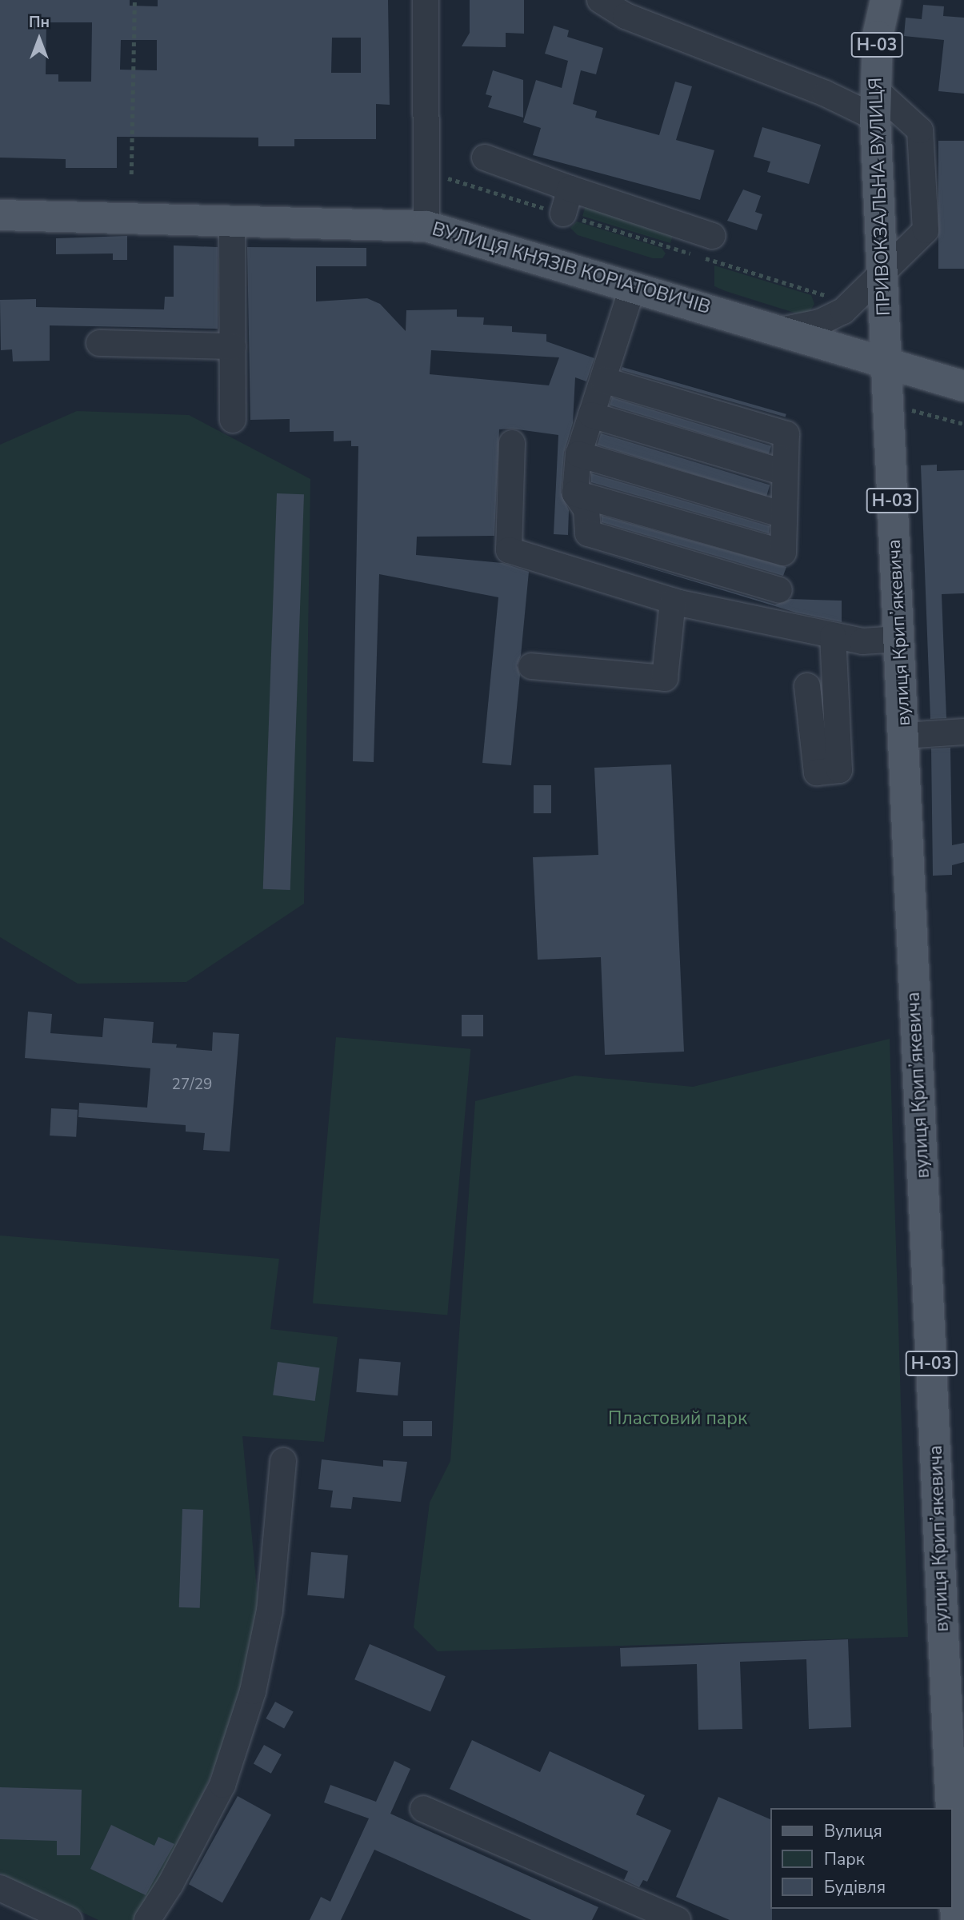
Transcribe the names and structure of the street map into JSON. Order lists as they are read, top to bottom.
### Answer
{
  "streets": {
    "main road": [
      "Н-03",
      "ПРИВОКЗАЛЬНА ВУЛИЦЯ",
      "ВУЛИЦЯ КНЯЗІВ КОРІАТОВИЧІВ",
      "вулиця Крипʼякевича"
    ]
  },
  "crossings": [
    ["ПРИВОКЗАЛЬНА ВУЛИЦЯ", "ВУЛИЦЯ КНЯЗІВ КОРІАТОВИЧІВ"],
    ["ПРИВОКЗАЛЬНА ВУЛИЦЯ", "вулиця Крипʼякевича"],
    ["ВУЛИЦЯ КНЯЗІВ КОРІАТОВИЧІВ", "вулиця Крипʼякевича"]
  ],
  "parks": ["Пластовий парк"],
  "house_numbers": ["27/29"],
  "legend": ["Вулиця", "Парк", "Будівля"],
  "north": "top"
}
